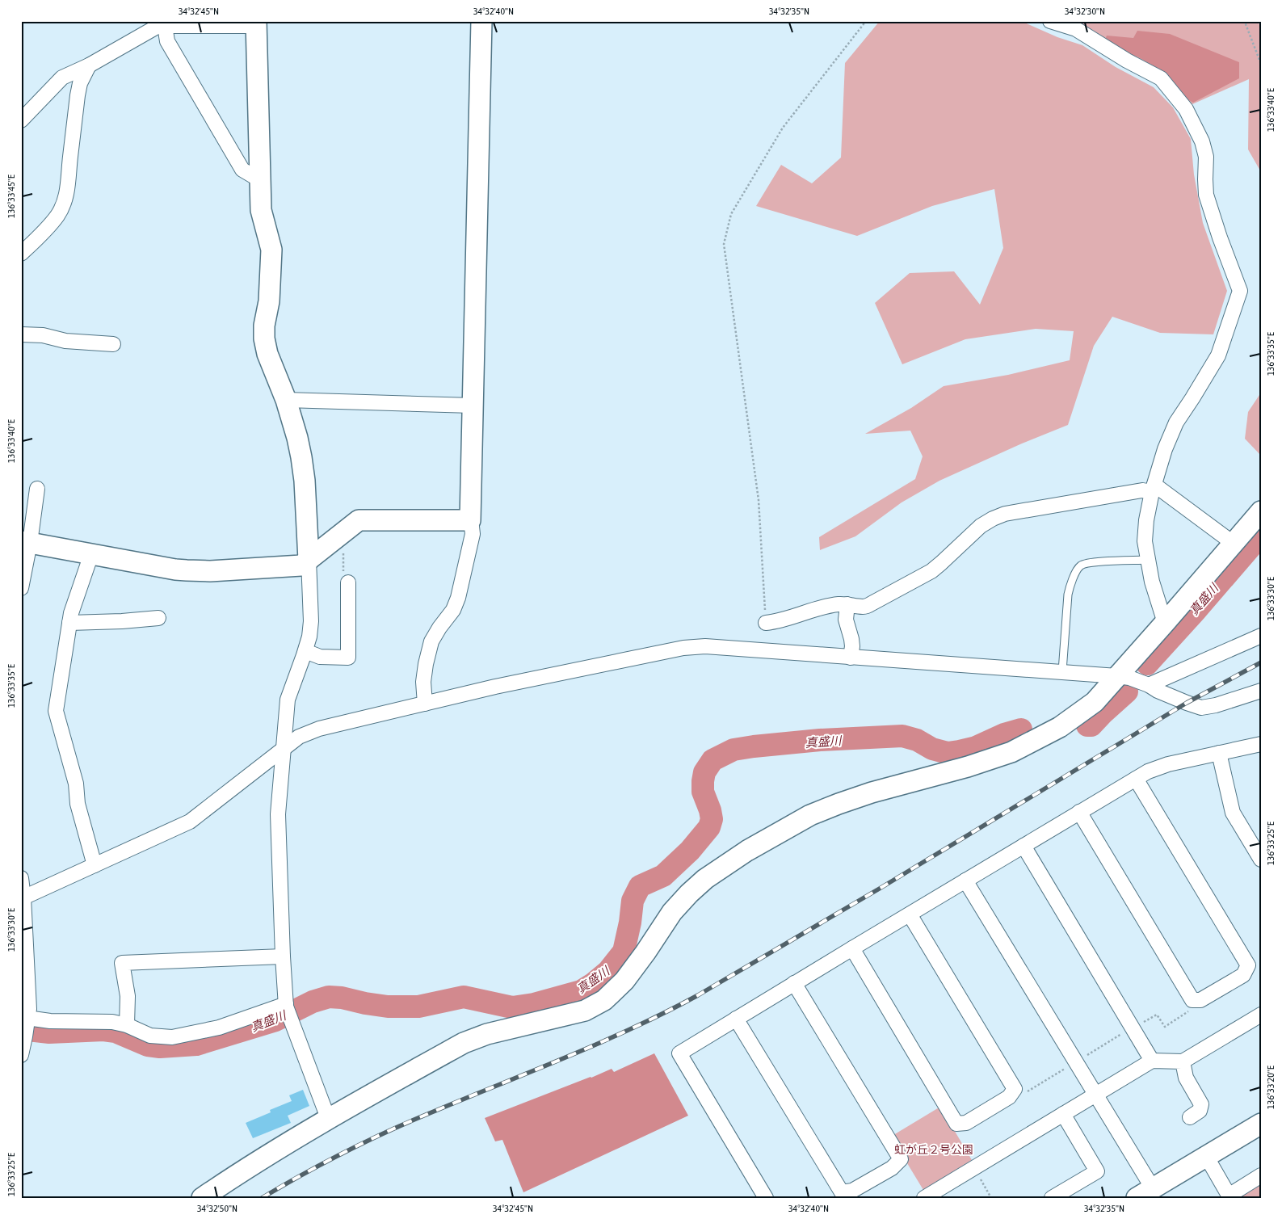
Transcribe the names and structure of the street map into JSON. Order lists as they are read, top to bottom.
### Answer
{
  "water": ["真盛川"],
  "parks": ["虹が丘２号公園"],
  "coordinates": [
    "34°32'45\"N",
    "34°32'40\"N",
    "34°32'35\"N",
    "34°32'30\"N",
    "136°33'40\"E",
    "136°33'45\"E",
    "136°33'35\"E",
    "136°33'30\"E",
    "136°33'25\"E",
    "136°33'20\"E",
    "34°32'50\"N"
  ]
}
